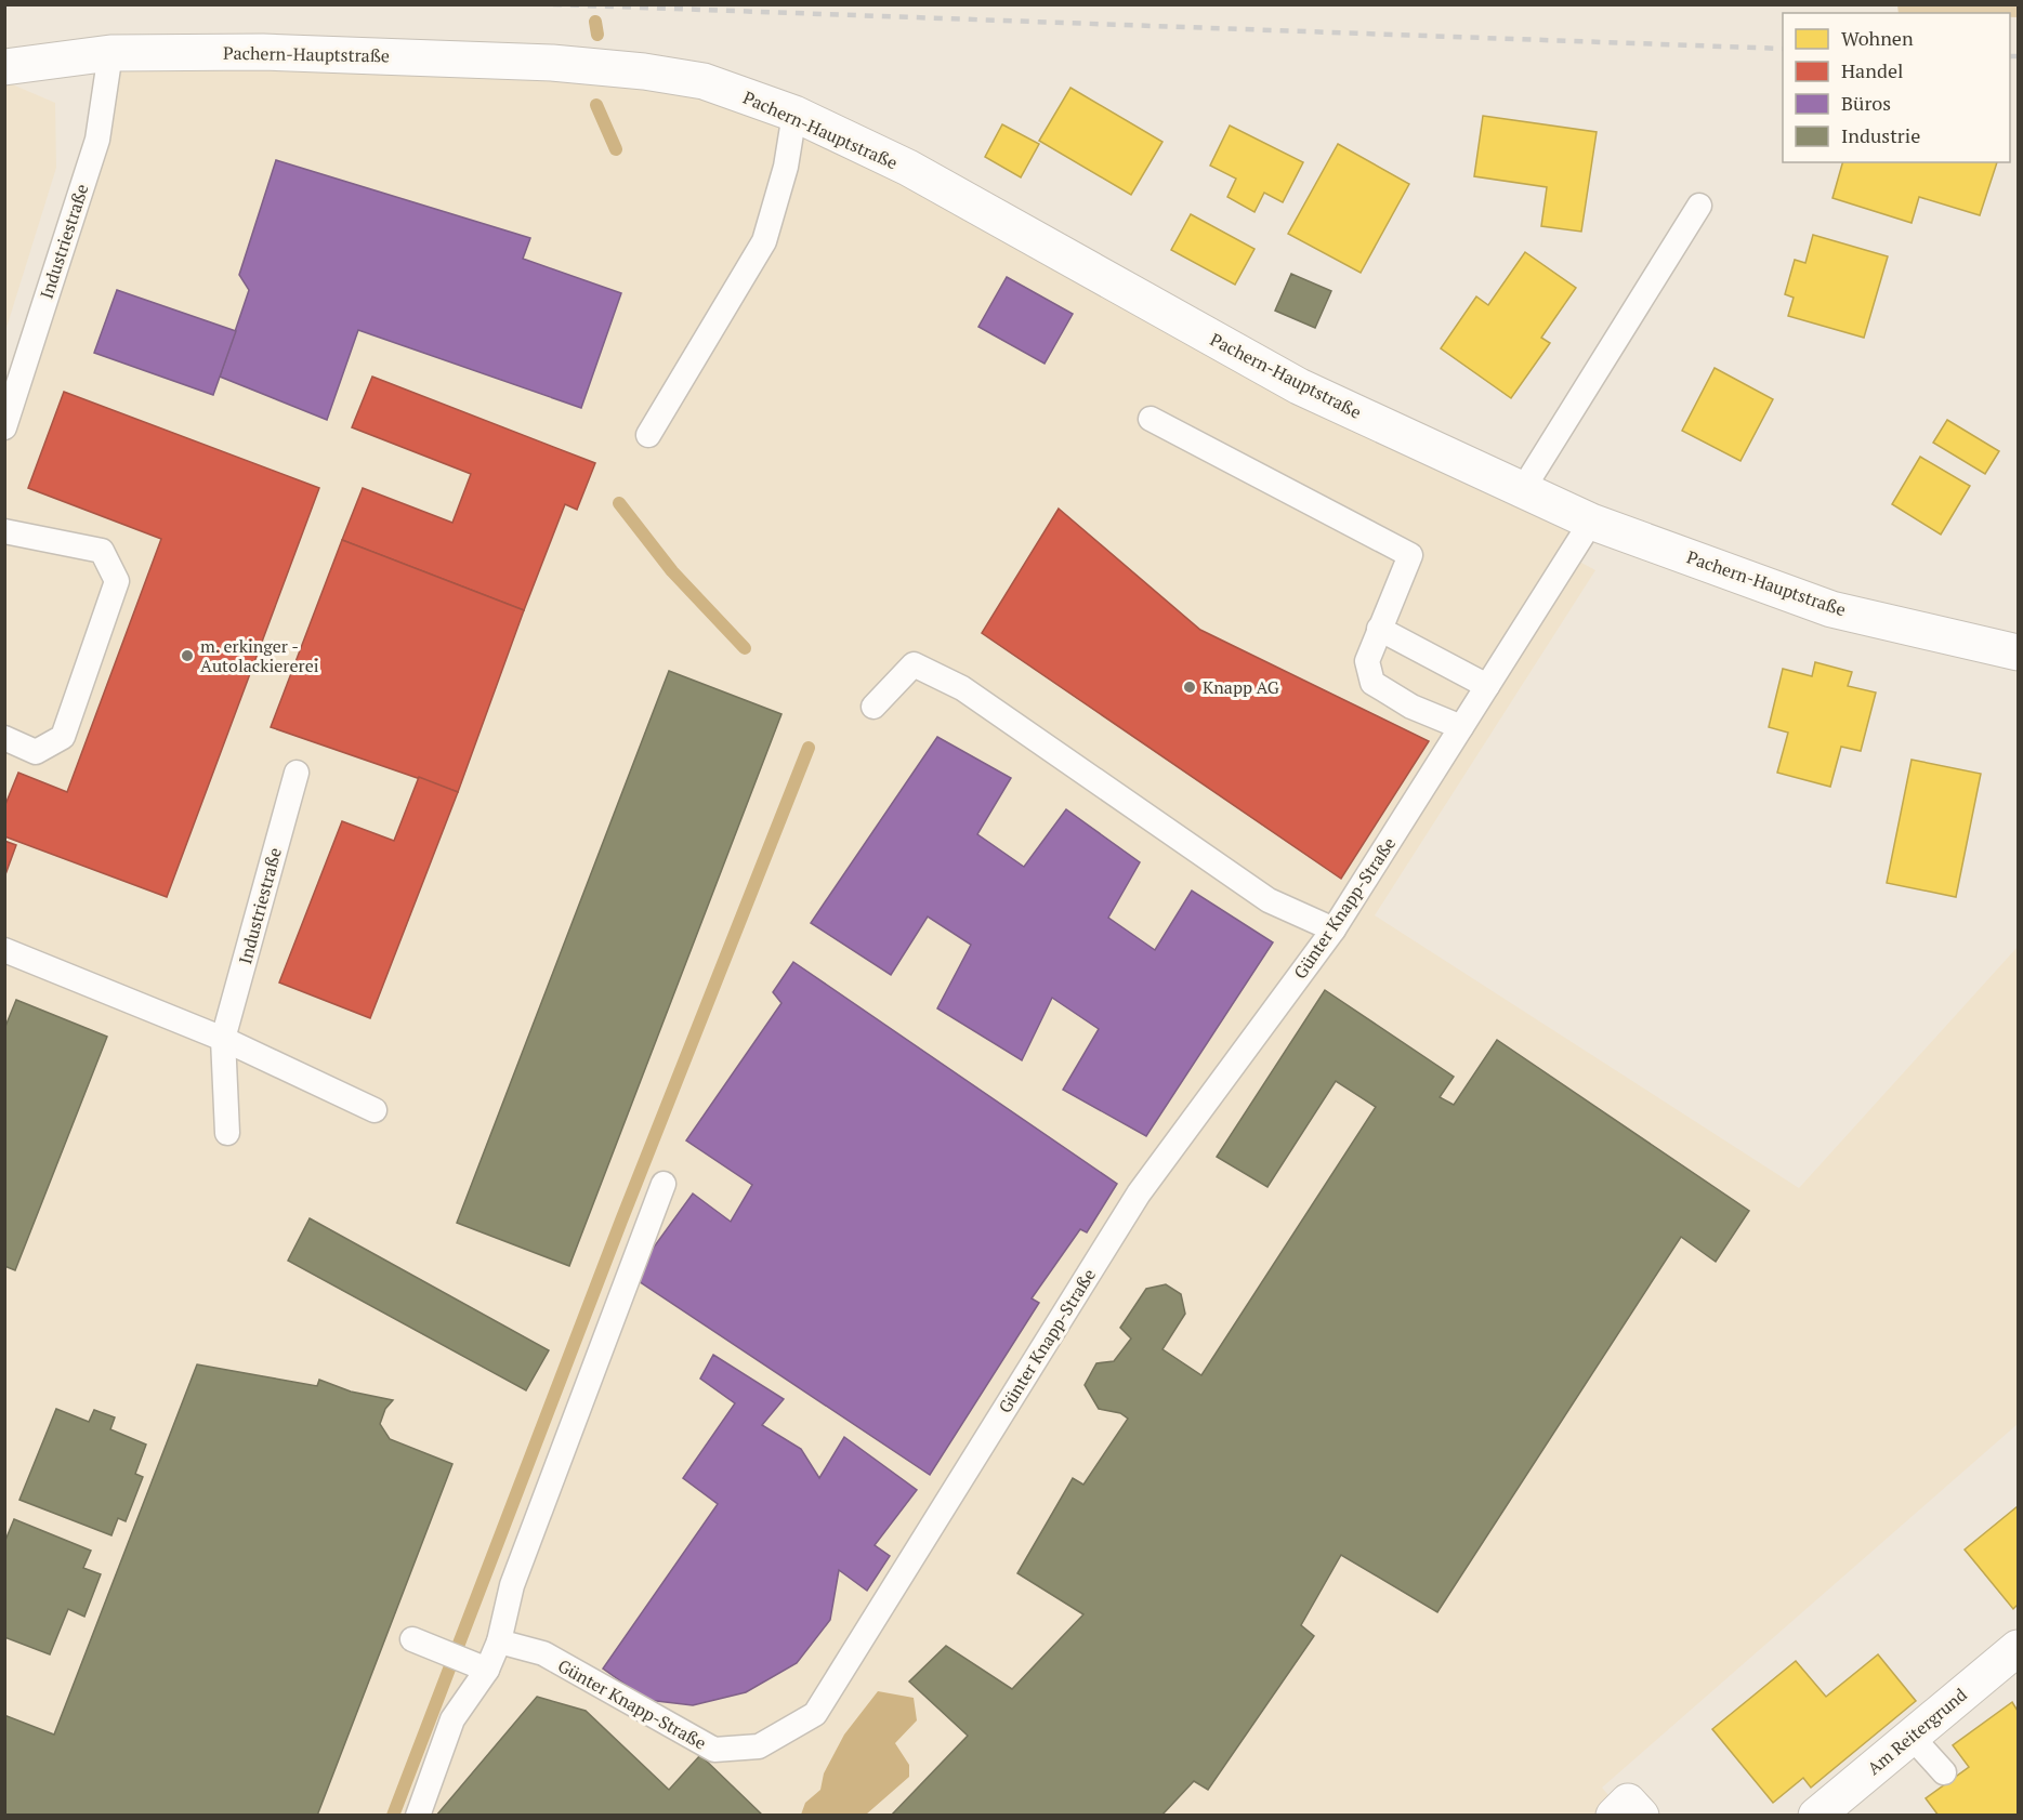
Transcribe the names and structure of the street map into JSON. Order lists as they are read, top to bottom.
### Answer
{
  "streets": {
    "main road": ["Pachern-Hauptstraße", "Am Reitergrund"],
    "lane": ["Industriestraße", "Günter Knapp-Straße"]
  },
  "crossings": [
    ["Pachern-Hauptstraße", "Industriestraße"],
    ["Pachern-Hauptstraße", "Günter Knapp-Straße"]
  ],
  "places": ["m. erkinger - Autolackiererei", "Knapp AG"],
  "legend": [
    "Wohnen",
    "Handel",
    "Büros",
    "Industrie"
  ]
}
